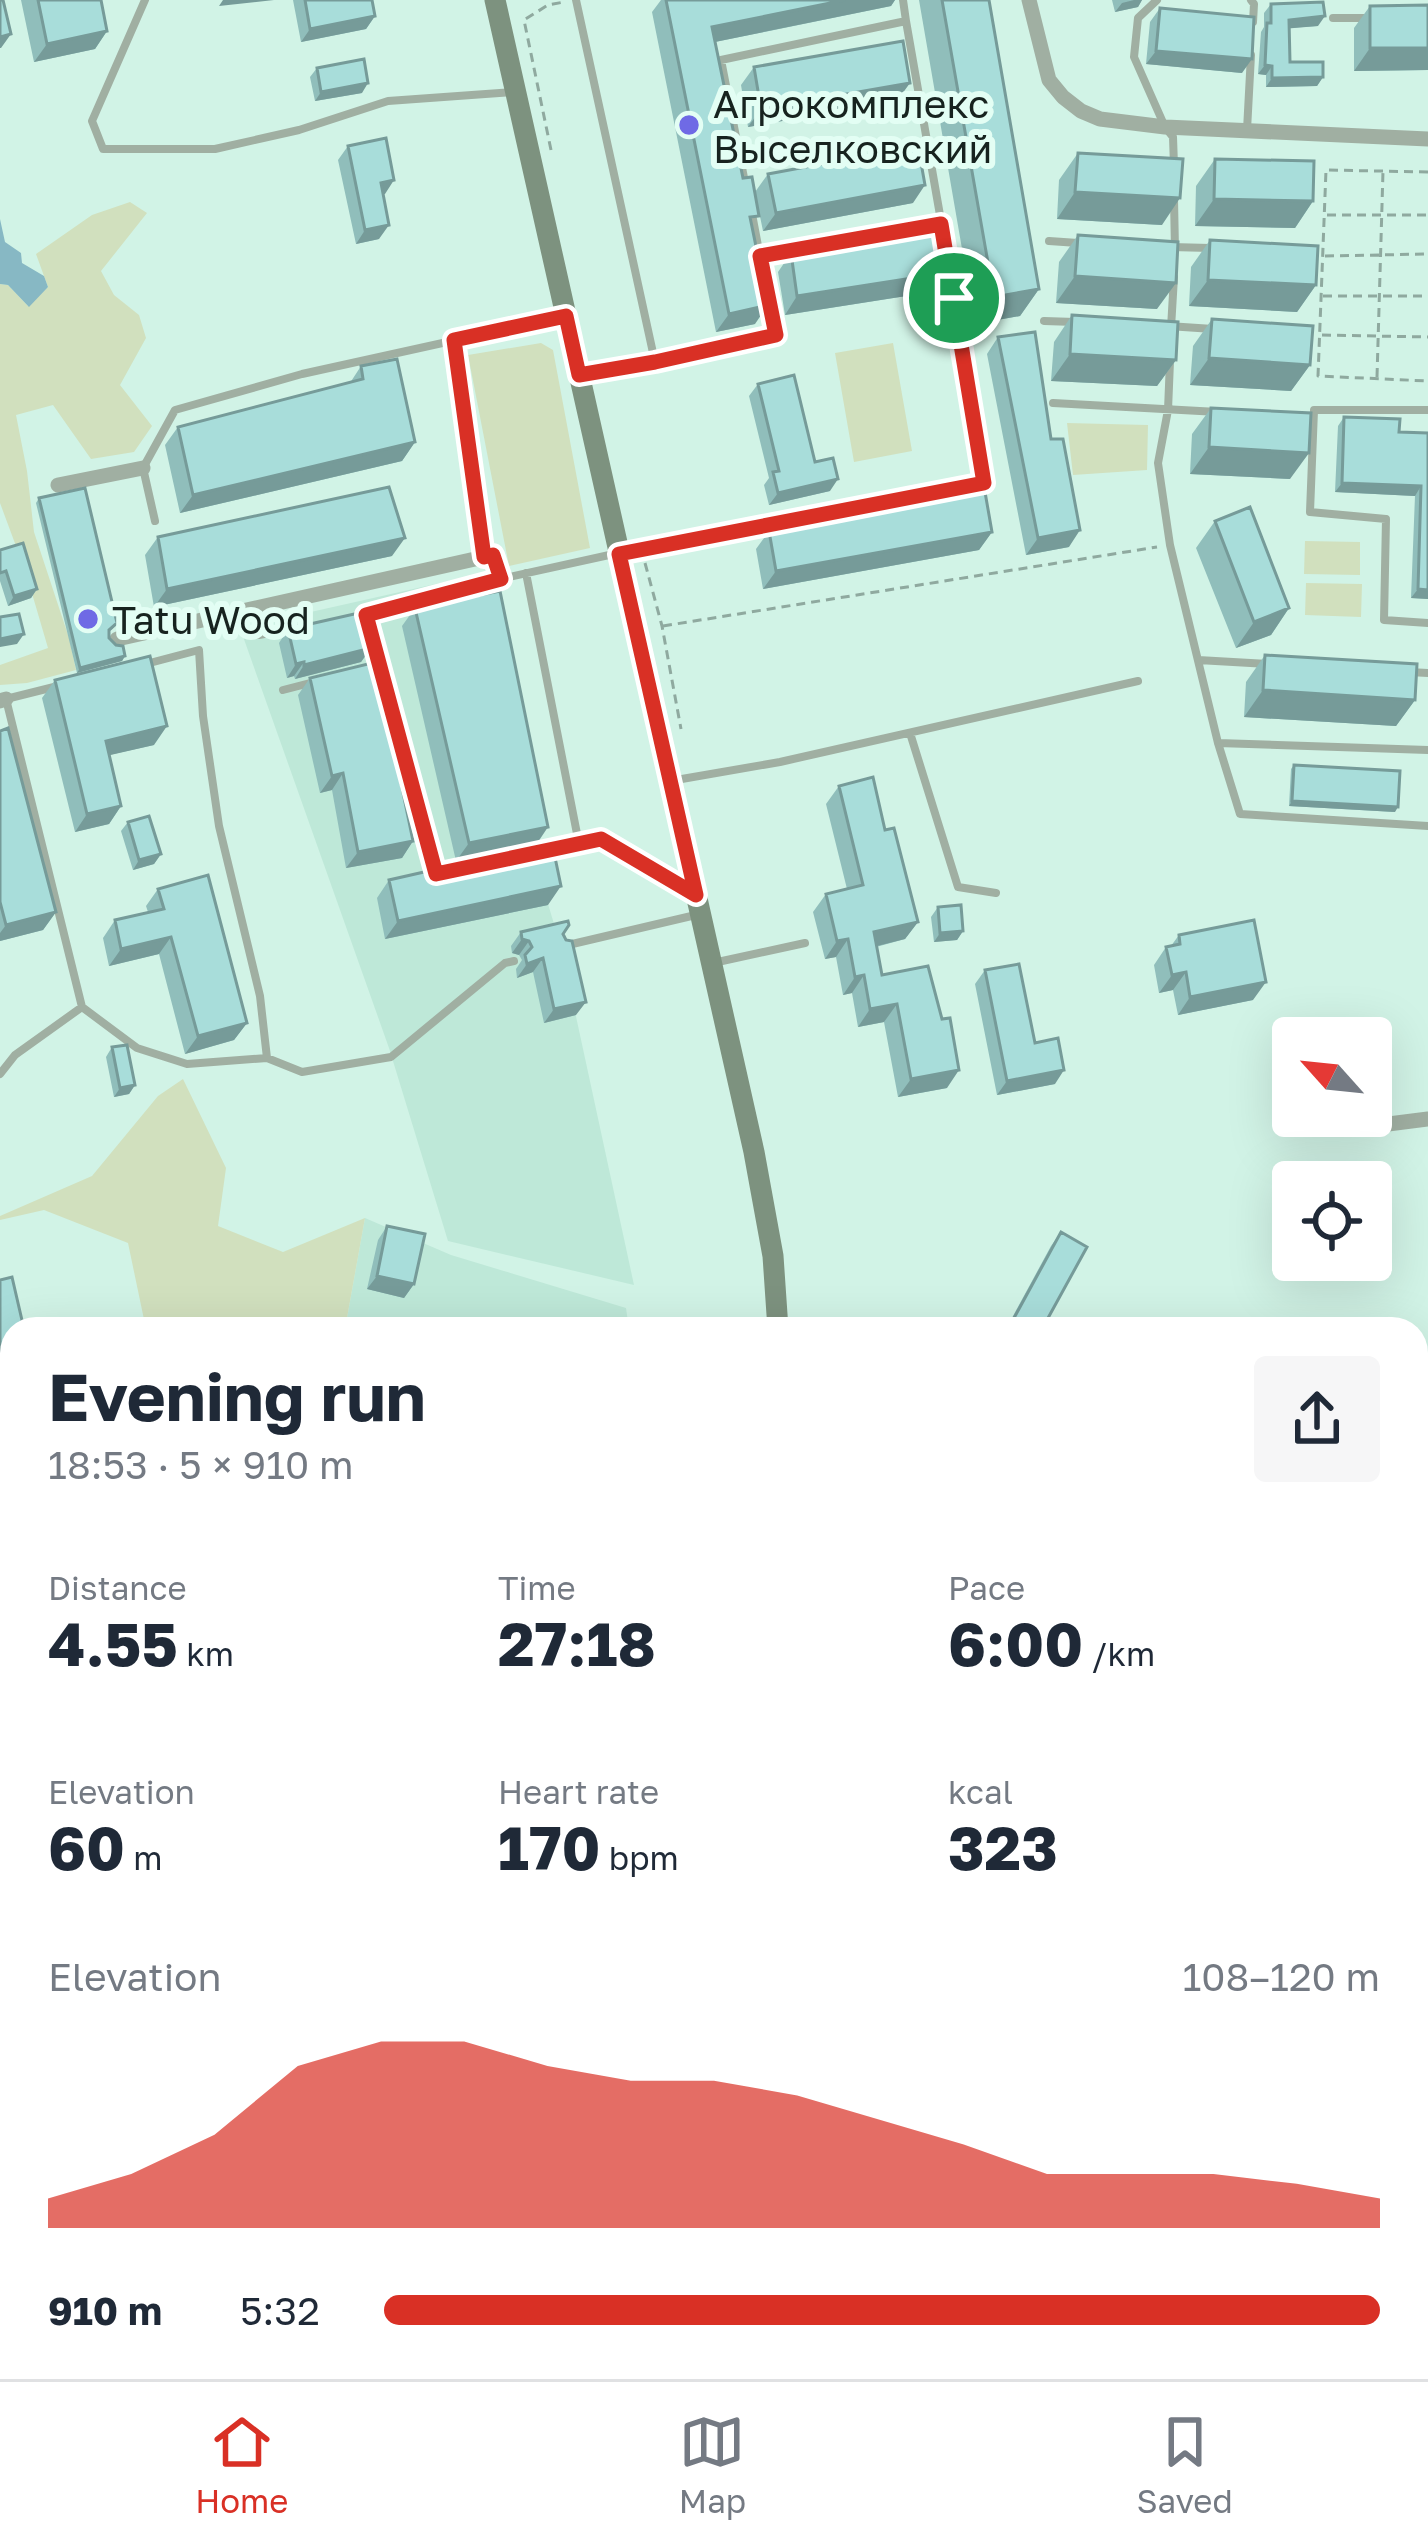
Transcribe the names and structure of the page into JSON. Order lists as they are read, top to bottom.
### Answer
{
  "places": ["Агрокомплекс Выселковский", "Tatu Wood"],
  "north": "top left",
  "page": {
    "heading": ["Evening run", "18:53 · 5 × 910 m"],
    "stats": [
      ["Distance", "4.55 km"],
      ["Time", "27:18"],
      ["Pace", "6:00 /km"],
      ["Elevation", "60 m"],
      ["Heart rate", "170 bpm"],
      ["kcal", "323"]
    ],
    "chart": ["Elevation", "108–120 m"],
    "list": [
      {
        "name": "910 m",
        "note": "5:32"
      }
    ],
    "tabs": ["Home", "Map", "Saved"]
  }
}
